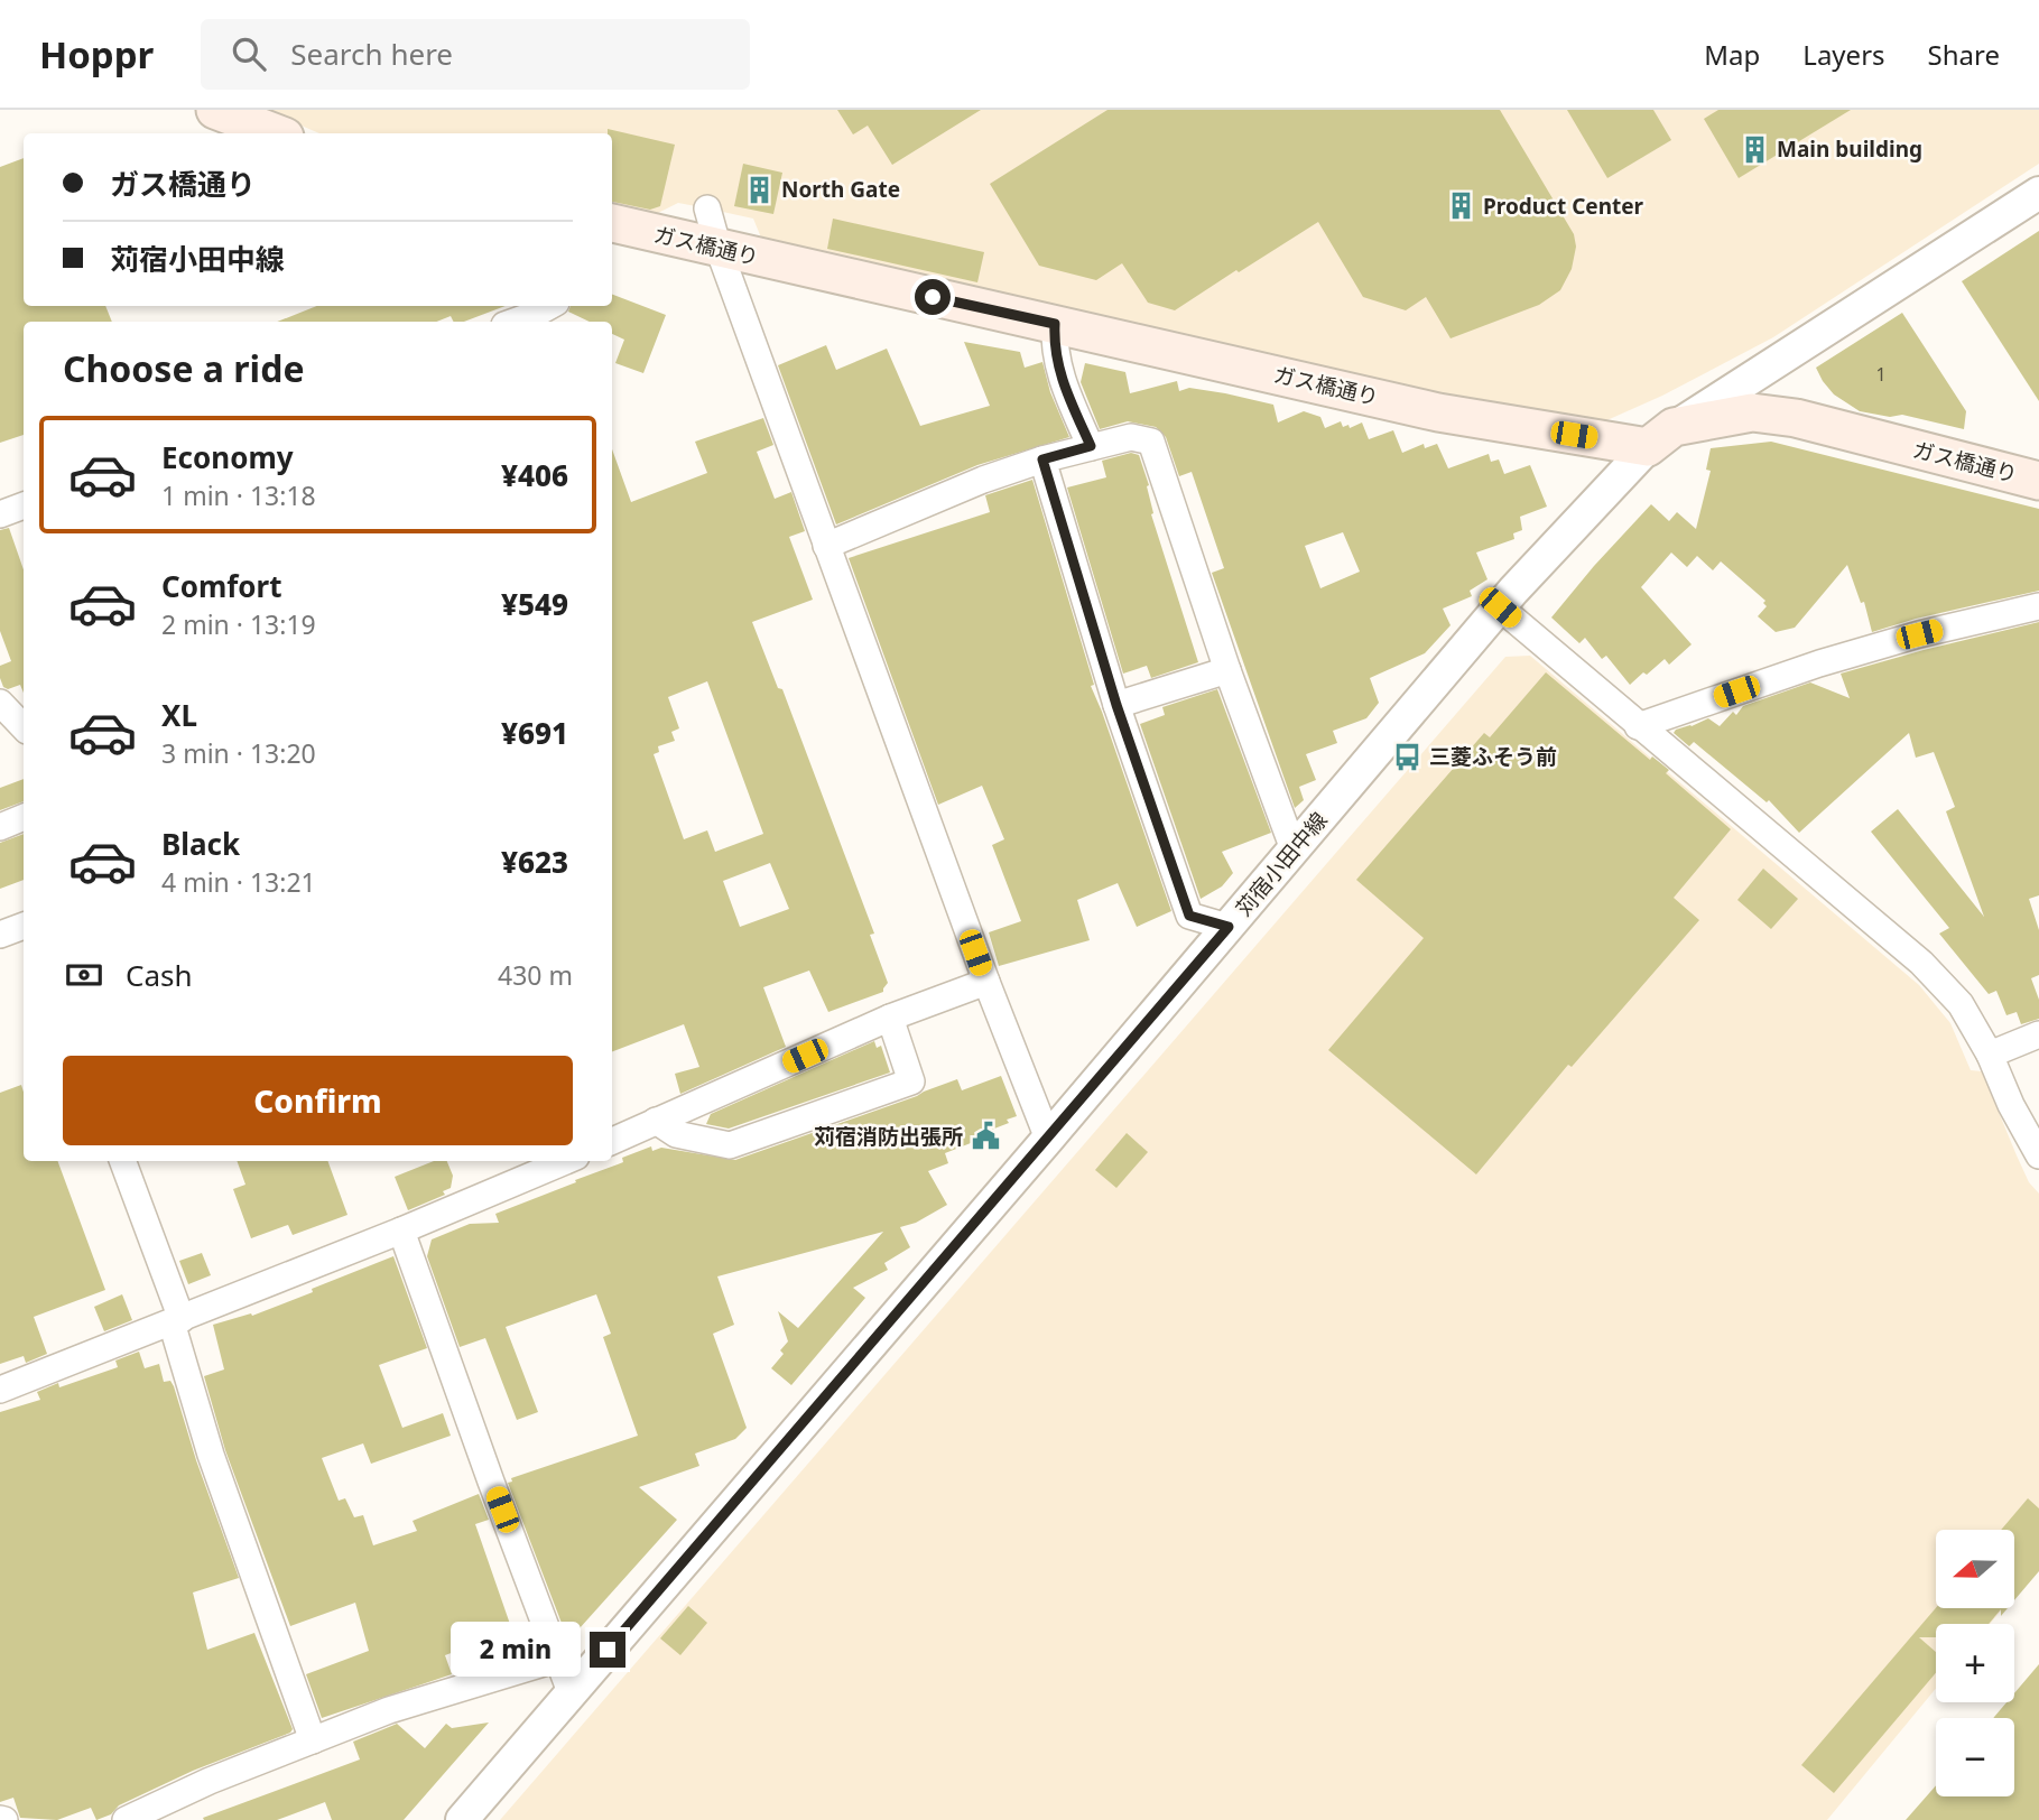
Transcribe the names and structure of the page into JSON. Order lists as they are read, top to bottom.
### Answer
{
  "streets": {
    "main road": ["ガス橋通り"],
    "street": ["苅宿小田中線"]
  },
  "crossings": [
    ["ガス橋通り", "苅宿小田中線"]
  ],
  "places": {
    "building": ["Main building", "North Gate", "Product Center"],
    "bus stop": ["三菱ふそう前"],
    "public building": ["苅宿消防出張所"]
  },
  "house_numbers": ["1"],
  "north": "left",
  "page": {
    "header": "Hoppr",
    "search": "Search here",
    "nav": ["Map", "Layers", "Share"],
    "banner": ["ガス橋通り", "苅宿小田中線"],
    "heading": "Choose a ride",
    "list": [
      {
        "name": "Economy",
        "note": "1 min · 13:18",
        "value": "¥406"
      },
      {
        "name": "Comfort",
        "note": "2 min · 13:19",
        "value": "¥549"
      },
      {
        "name": "XL",
        "note": "3 min · 13:20",
        "value": "¥691"
      },
      {
        "name": "Black",
        "note": "4 min · 13:21",
        "value": "¥623"
      }
    ],
    "pay": ["Cash", "430 m"],
    "buttons": "Confirm",
    "map_buttons": ["+", "−"],
    "bubble": "2 min"
  }
}
